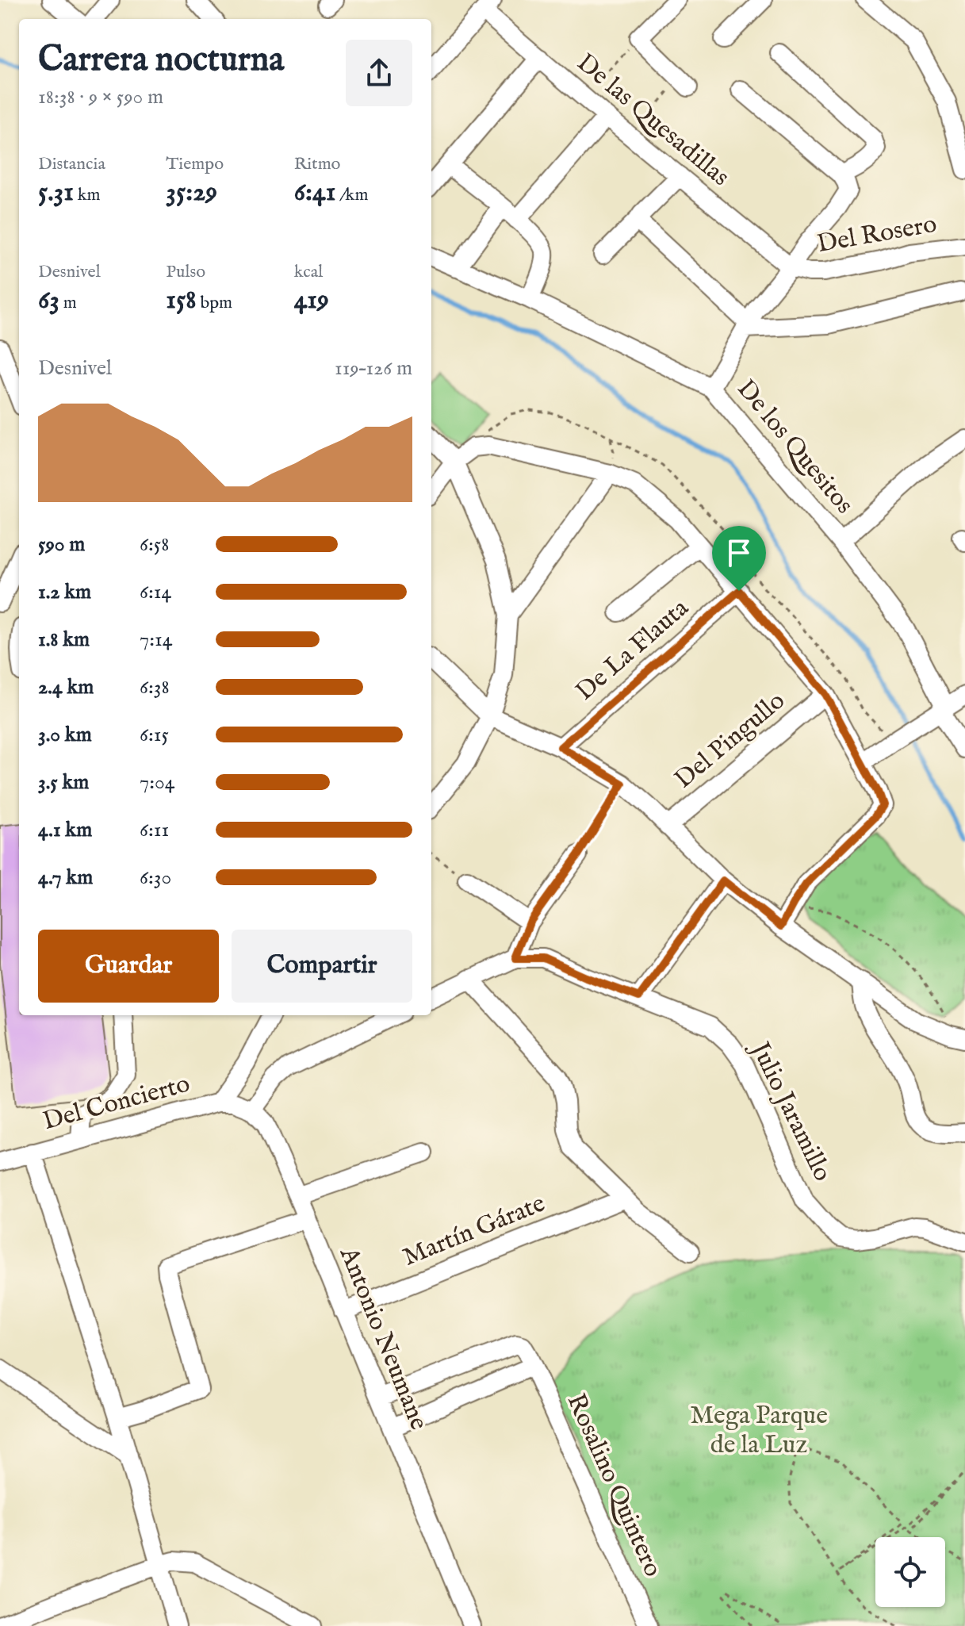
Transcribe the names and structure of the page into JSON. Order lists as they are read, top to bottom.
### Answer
{
  "streets": {
    "street": [
      "De las Quesadillas",
      "Del Rosero",
      "De los Quesitos",
      "De La Flauta",
      "Del Pingullo",
      "Del Concierto",
      "Julio Jaramillo",
      "Martín Gárate",
      "Antonio Neumane",
      "Rosalino Quintero"
    ]
  },
  "crossings": [
    ["De las Quesadillas", "Del Rosero"],
    ["Del Rosero", "De los Quesitos"],
    ["Martín Gárate", "Antonio Neumane"],
    ["Antonio Neumane", "Rosalino Quintero"]
  ],
  "parks": ["Mega Parque de la Luz"],
  "page": {
    "heading": ["Carrera nocturna", "18:38 · 9 × 590 m"],
    "stats": [
      ["Distancia", "5.31 km"],
      ["Tiempo", "35:29"],
      ["Ritmo", "6:41 /km"],
      ["Desnivel", "63 m"],
      ["Pulso", "158 bpm"],
      ["kcal", "419"]
    ],
    "chart": ["Desnivel", "119–126 m"],
    "list": [
      {
        "name": "590 m",
        "note": "6:58"
      },
      {
        "name": "1.2 km",
        "note": "6:14"
      },
      {
        "name": "1.8 km",
        "note": "7:14"
      },
      {
        "name": "2.4 km",
        "note": "6:38"
      },
      {
        "name": "3.0 km",
        "note": "6:15"
      },
      {
        "name": "3.5 km",
        "note": "7:04"
      },
      {
        "name": "4.1 km",
        "note": "6:11"
      },
      {
        "name": "4.7 km",
        "note": "6:30"
      }
    ],
    "buttons": ["Guardar", "Compartir"]
  }
}
